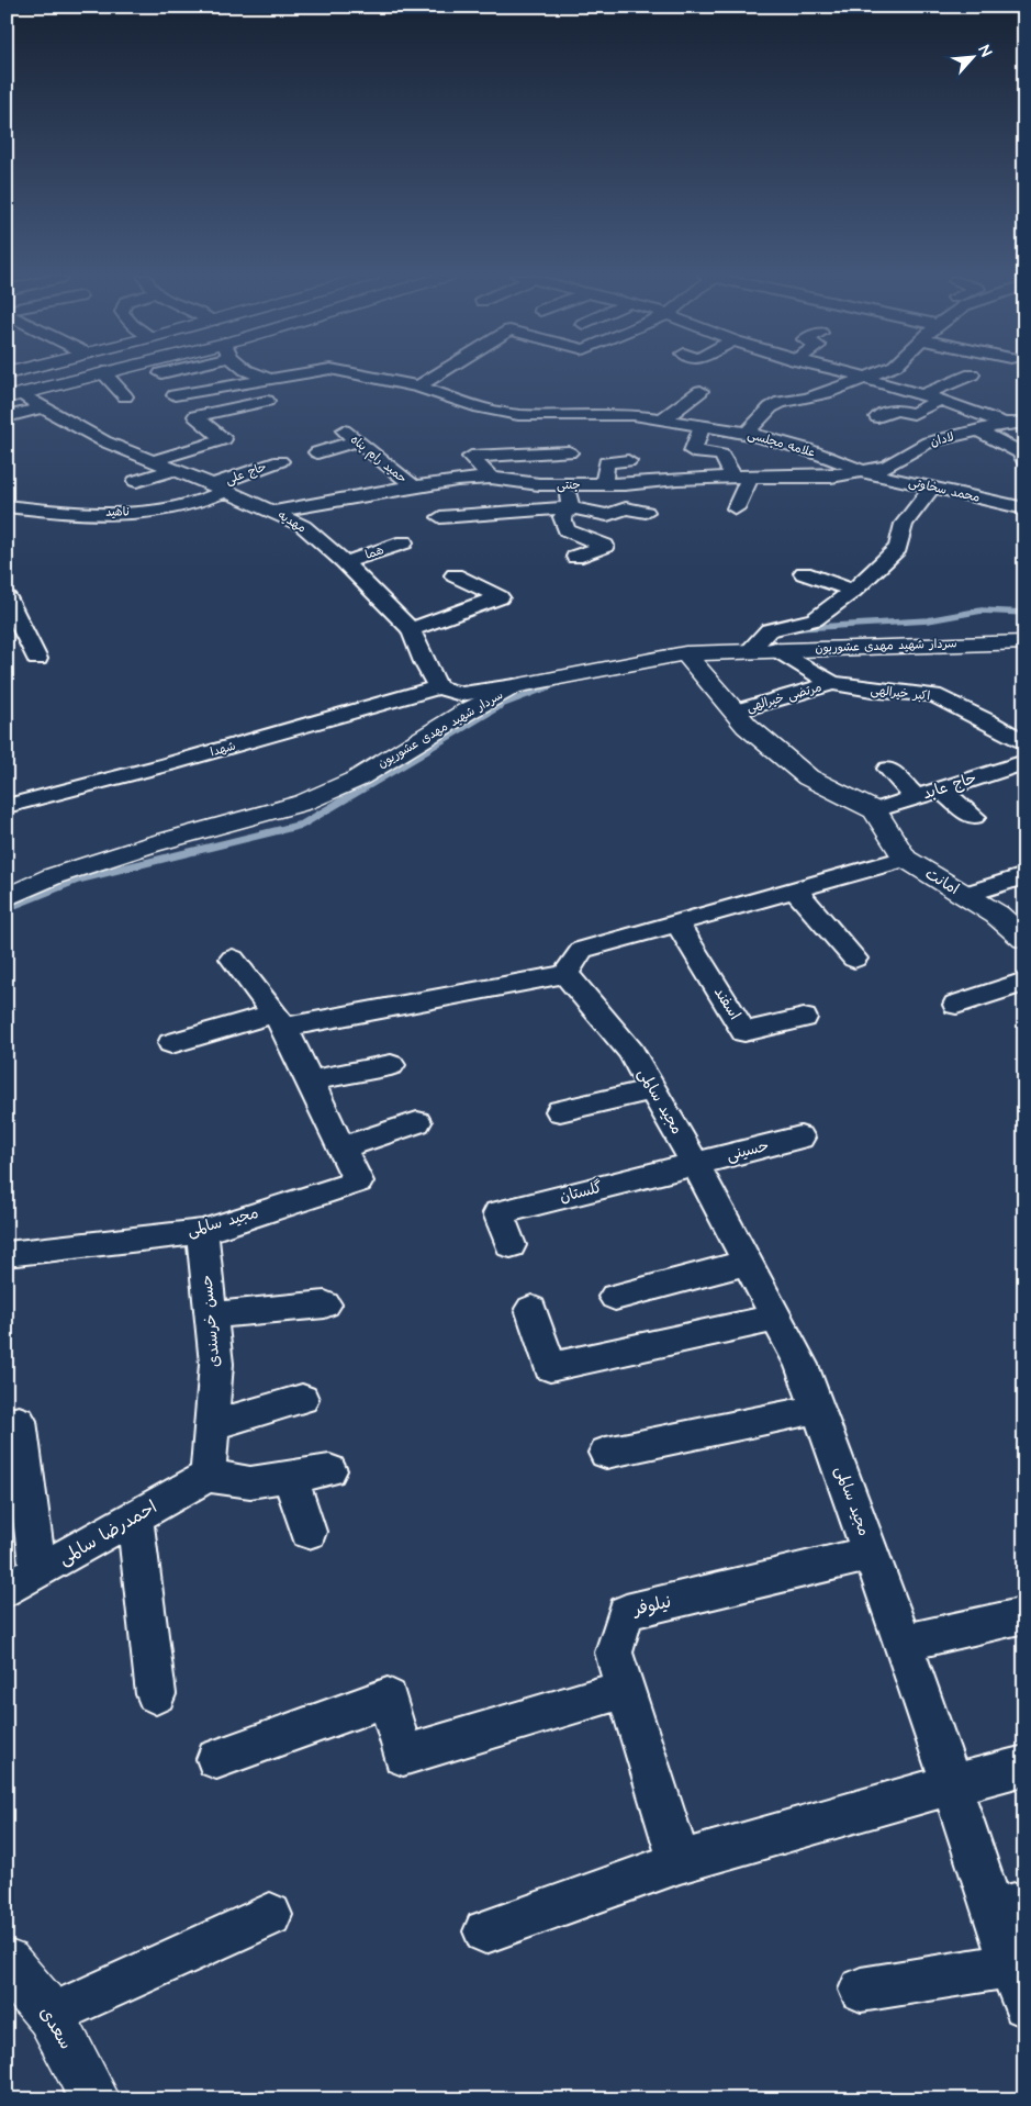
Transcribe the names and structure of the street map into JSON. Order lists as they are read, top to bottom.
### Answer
{
  "streets": {
    "street": [
      "لادان",
      "علامه مجلسی",
      "حمید رام پناه",
      "حاج علی",
      "جنتی",
      "محمد سخاوتی",
      "ناهید",
      "مهدیه",
      "هما",
      "سردار شهید مهدی عشوریون",
      "اکبر خیرالهی",
      "مرتضی خیرالهی",
      "شهدا",
      "حاج عابد",
      "امانت",
      "اسفند",
      "مجید سالمی",
      "حسینی",
      "گلستان",
      "حسن خرسندی",
      "احمدرضا سالمی",
      "نیلوفر",
      "سعدی"
    ]
  },
  "crossings": [
    ["لادان", "علامه مجلسی"],
    ["لادان", "جنتی"],
    ["لادان", "محمد سخاوتی"],
    ["علامه مجلسی", "جنتی"],
    ["علامه مجلسی", "محمد سخاوتی"],
    ["حمید رام پناه", "جنتی"],
    ["حاج علی", "ناهید"],
    ["حاج علی", "مهدیه"],
    ["جنتی", "محمد سخاوتی"],
    ["جنتی", "مهدیه"],
    ["ناهید", "مهدیه"],
    ["مهدیه", "هما"],
    ["مهدیه", "شهدا"],
    ["سردار شهید مهدی عشوریون", "اکبر خیرالهی"],
    ["اکبر خیرالهی", "مرتضی خیرالهی"],
    ["حاج عابد", "امانت"],
    ["مجید سالمی", "حسینی"],
    ["مجید سالمی", "گلستان"],
    ["مجید سالمی", "حسن خرسندی"],
    ["مجید سالمی", "نیلوفر"],
    ["حسینی", "گلستان"],
    ["حسن خرسندی", "احمدرضا سالمی"]
  ],
  "north": "top right"
}
